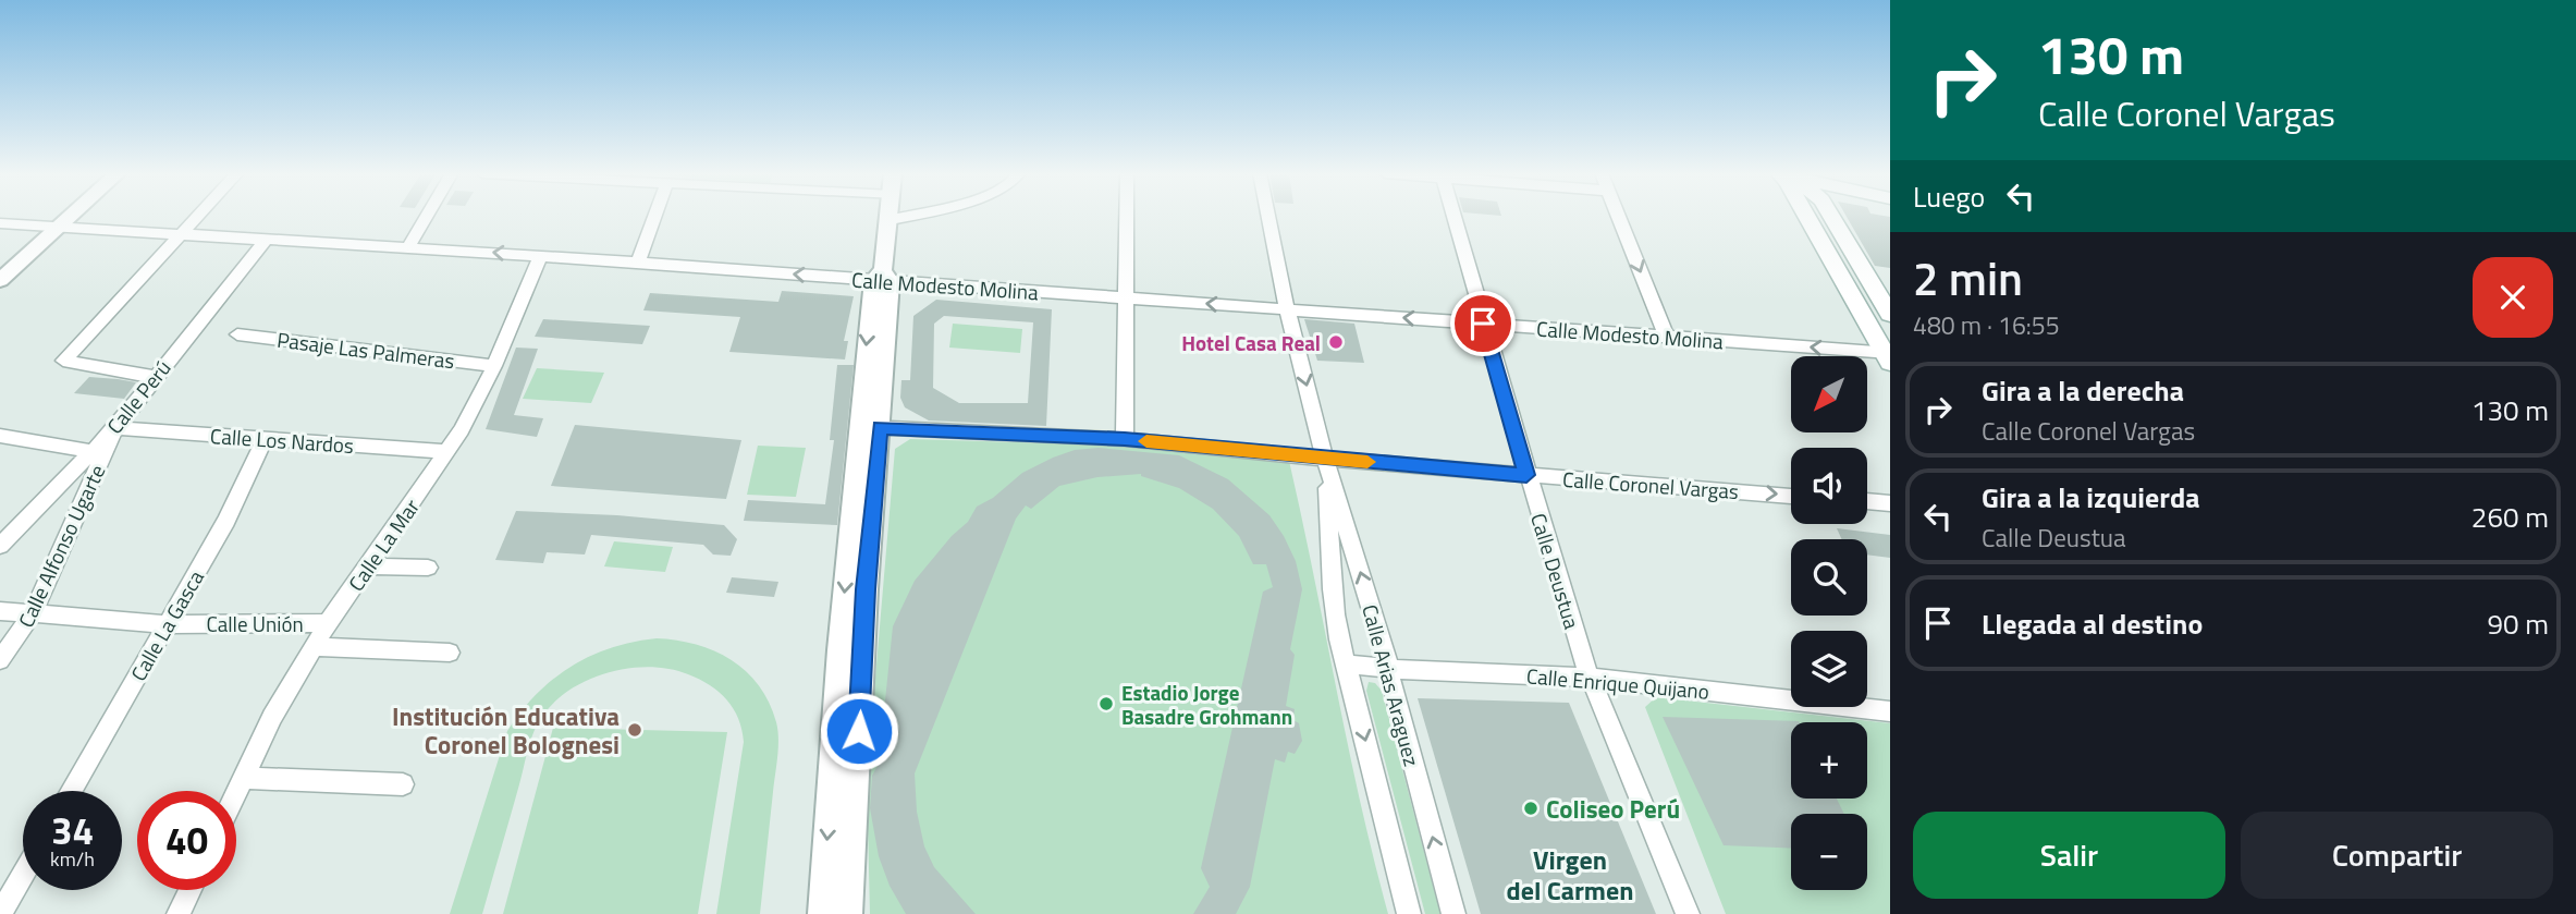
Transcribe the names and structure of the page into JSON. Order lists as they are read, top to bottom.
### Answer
{
  "streets": {
    "street": [
      "Calle Modesto Molina",
      "Pasaje Las Palmeras",
      "Calle Perú",
      "Calle Los Nardos",
      "Calle Coronel Vargas",
      "Calle La Mar",
      "Calle Alfonso Ugarte",
      "Calle Deustua",
      "Calle Unión",
      "Calle La Gasca",
      "Calle Enrique Quijano",
      "Calle Arias Araguez"
    ]
  },
  "crossings": [
    ["Calle Modesto Molina", "Calle Perú"],
    ["Calle Modesto Molina", "Calle La Mar"],
    ["Calle Modesto Molina", "Calle Deustua"],
    ["Calle Modesto Molina", "Calle Arias Araguez"],
    ["Pasaje Las Palmeras", "Calle La Mar"],
    ["Calle Perú", "Calle Los Nardos"],
    ["Calle Perú", "Calle Alfonso Ugarte"],
    ["Calle Los Nardos", "Calle La Mar"],
    ["Calle Los Nardos", "Calle Alfonso Ugarte"],
    ["Calle Los Nardos", "Calle La Gasca"],
    ["Calle Coronel Vargas", "Calle Deustua"],
    ["Calle Coronel Vargas", "Calle Arias Araguez"],
    ["Calle La Mar", "Calle Unión"],
    ["Calle Alfonso Ugarte", "Calle Unión"],
    ["Calle Deustua", "Calle Enrique Quijano"],
    ["Calle Unión", "Calle La Gasca"],
    ["Calle Enrique Quijano", "Calle Arias Araguez"]
  ],
  "one_way": ["Calle Modesto Molina"],
  "districts": ["Virgen del Carmen"],
  "places": [
    "Hotel Casa Real",
    "Estadio Jorge Basadre Grohmann",
    "Institución Educativa Coronel Bolognesi",
    "Coliseo Perú"
  ],
  "north": "bottom left",
  "page": {
    "turn": ["130 m", "Calle Coronel Vargas"],
    "then": "Luego",
    "heading": ["2 min", "480 m · 16:55"],
    "map_buttons": ["+", "−"],
    "list": [
      {
        "name": "Gira a la derecha",
        "note": "Calle Coronel Vargas",
        "value": "130 m"
      },
      {
        "name": "Gira a la izquierda",
        "note": "Calle Deustua",
        "value": "260 m"
      },
      {
        "name": "Llegada al destino",
        "value": "90 m"
      }
    ],
    "speed": "34 km/h",
    "limit": "40",
    "buttons": ["Salir", "Compartir"]
  }
}
